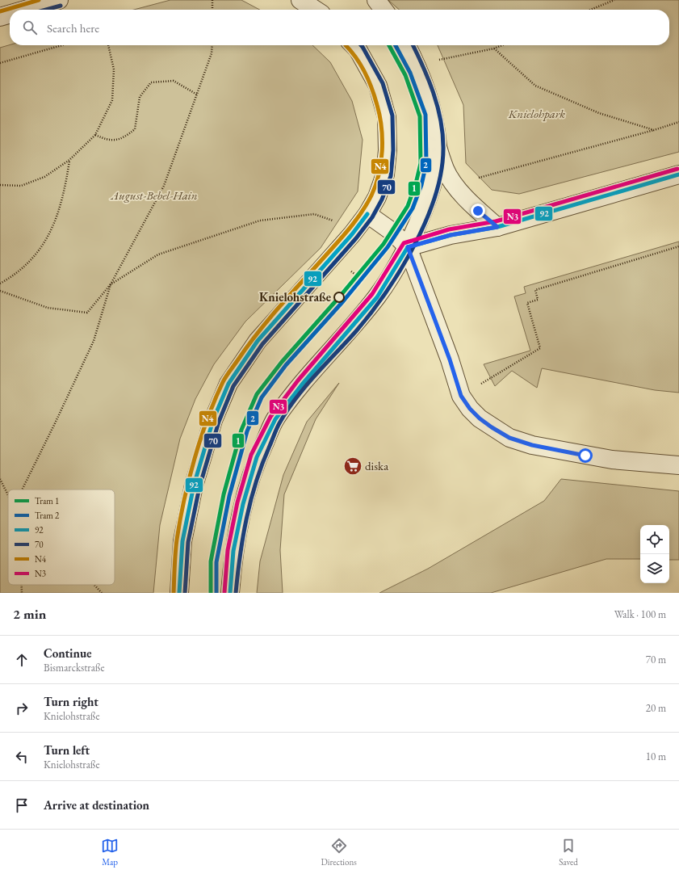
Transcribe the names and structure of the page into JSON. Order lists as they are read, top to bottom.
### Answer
{
  "parks": ["Knielohpark", "August-Bebel-Hain"],
  "places": {
    "other": ["Knielohstraße"],
    "supermarket": ["diska"]
  },
  "lines": [
    "transit line N4",
    "transit line 70",
    "tram line 1",
    "tram line 2",
    "transit line N3",
    "transit line 92"
  ],
  "legend": [
    "Tram 1",
    "Tram 2",
    "92",
    "70",
    "N4",
    "N3"
  ],
  "page": {
    "search": "Search here",
    "heading": ["2 min", "Walk · 100 m"],
    "list": [
      ["Continue", "Bismarckstraße", "70 m"],
      ["Turn right", "Knielohstraße", "20 m"],
      ["Turn left", "Knielohstraße", "10 m"],
      "Arrive at destination"
    ],
    "nav": ["Map", "Directions", "Saved"]
  }
}
